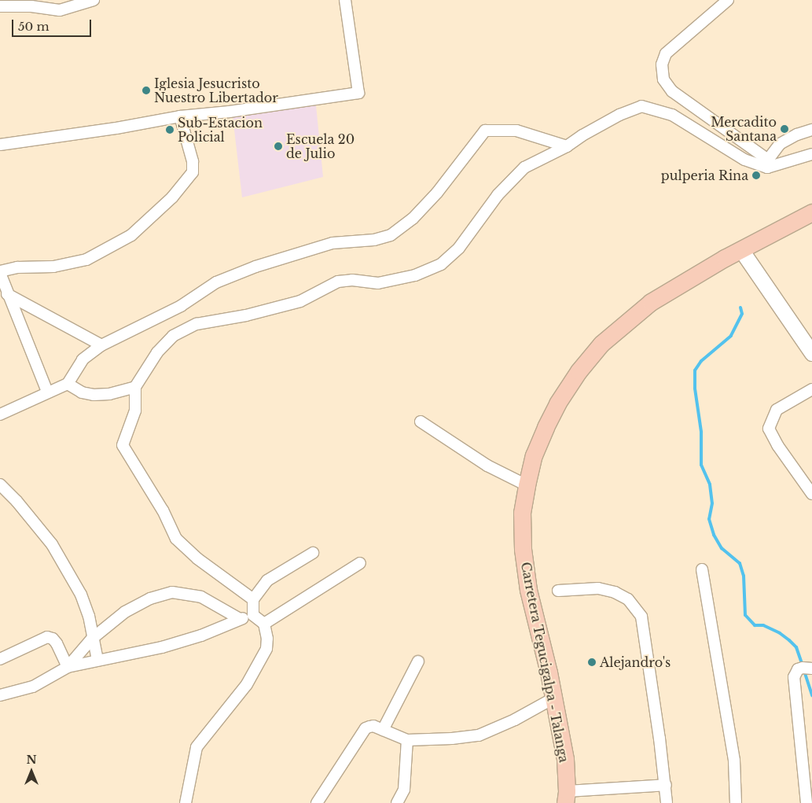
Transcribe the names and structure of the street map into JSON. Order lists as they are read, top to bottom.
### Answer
{
  "streets": {
    "main road": ["Carretera Tegucigalpa - Talanga"]
  },
  "places": [
    "Iglesia Jesucristo Nuestro Libertador",
    "Mercadito Santana",
    "Sub-Estacion Policial",
    "Escuela 20 de Julio",
    "pulperia Rina",
    "Alejandro's"
  ],
  "scale_bar": "50 m",
  "north": "top"
}
